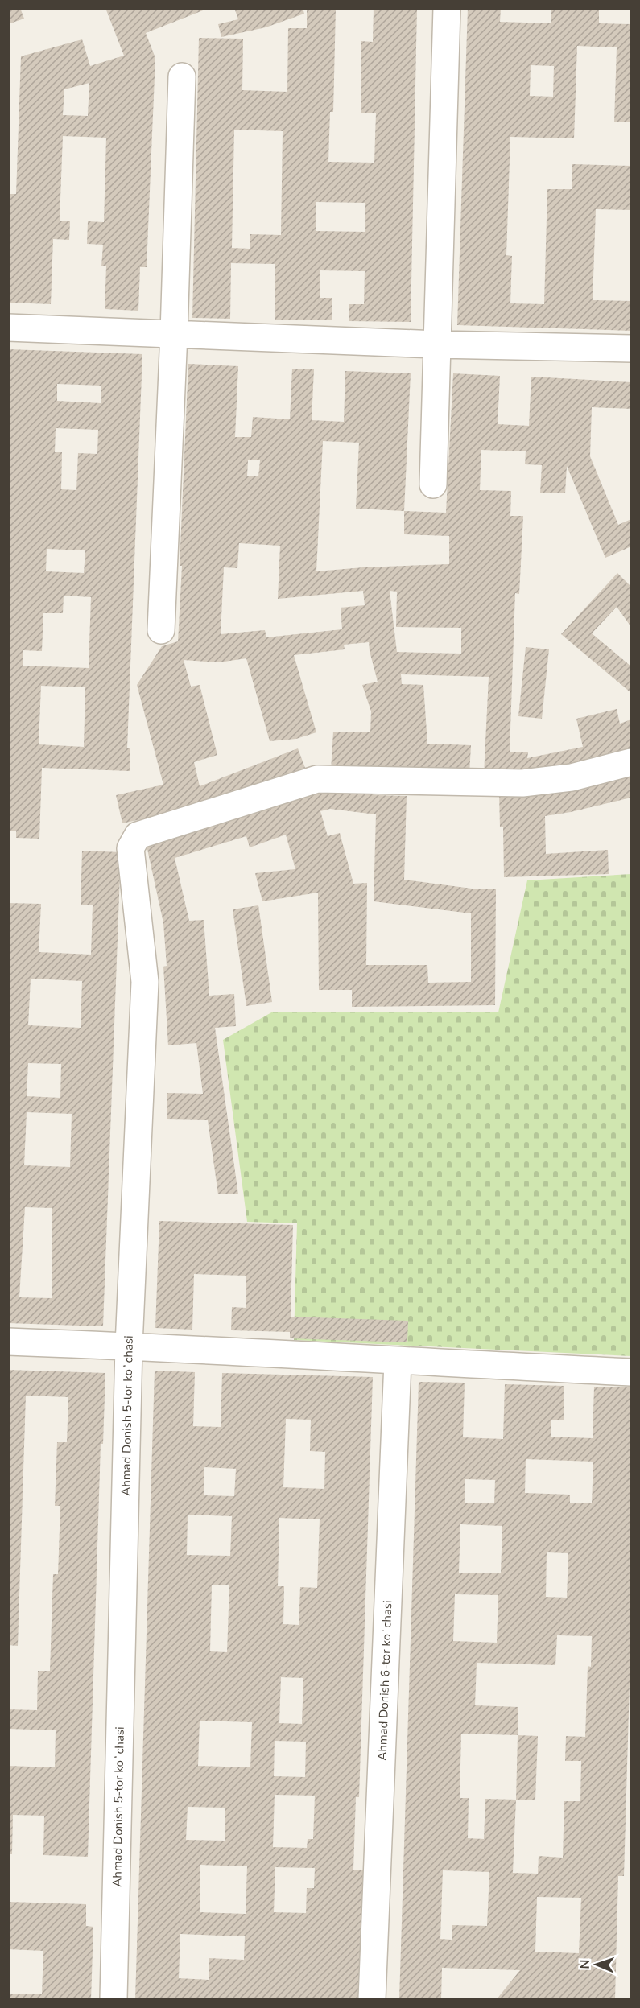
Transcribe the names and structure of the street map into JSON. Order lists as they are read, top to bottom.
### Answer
{
  "streets": {
    "street": ["Ahmad Donish 5-tor koʻchasi", "Ahmad Donish 6-tor koʻchasi"]
  },
  "north": "left"
}
